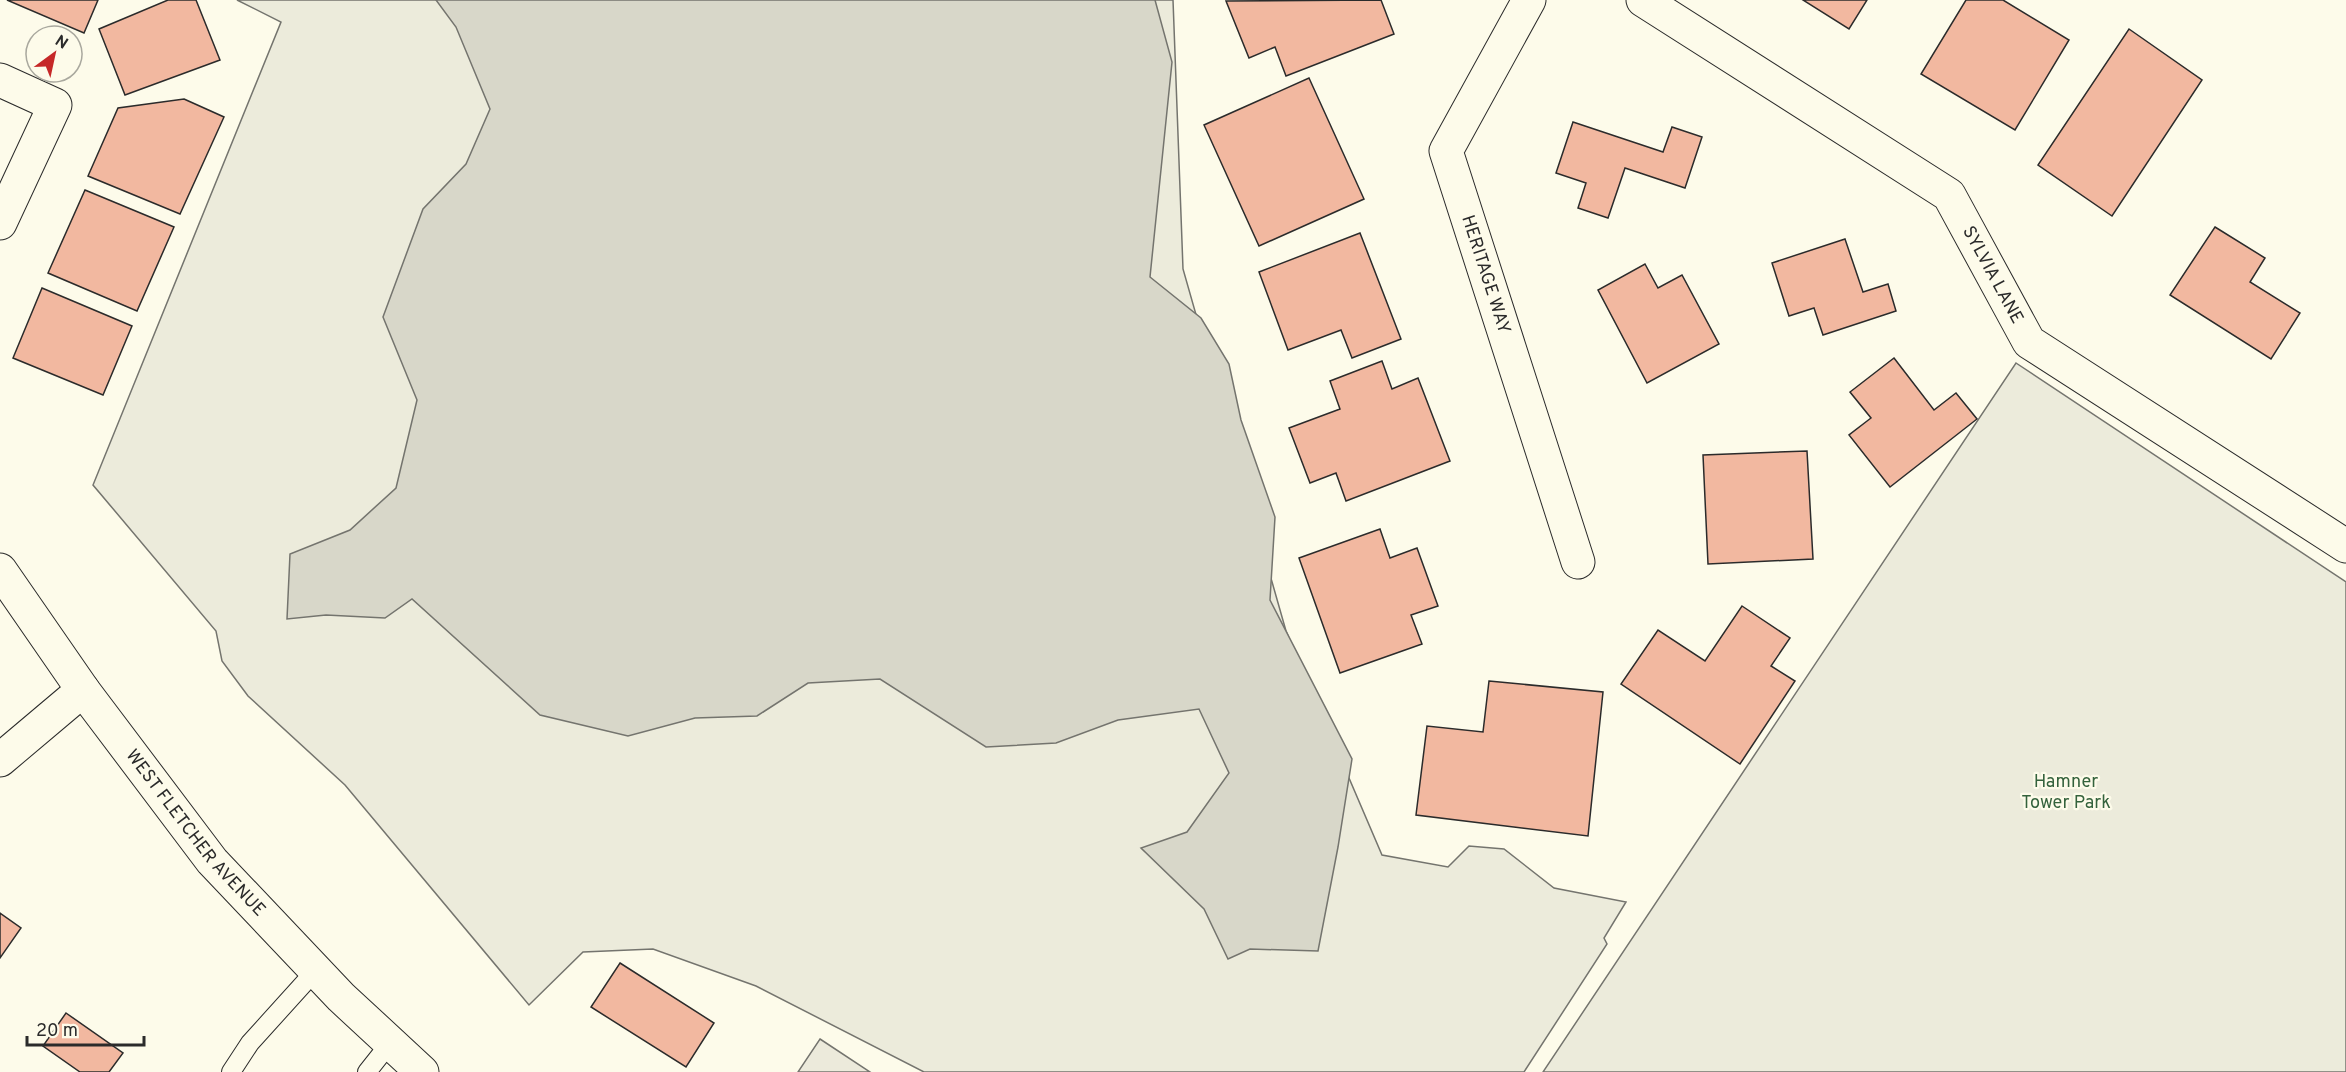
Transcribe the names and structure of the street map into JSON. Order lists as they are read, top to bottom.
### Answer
{
  "streets": {
    "street": ["HERITAGE WAY", "SYLVIA LANE", "WEST FLETCHER AVENUE"]
  },
  "parks": ["Hamner Tower Park"],
  "scale_bar": "20 m",
  "north": "top right"
}
